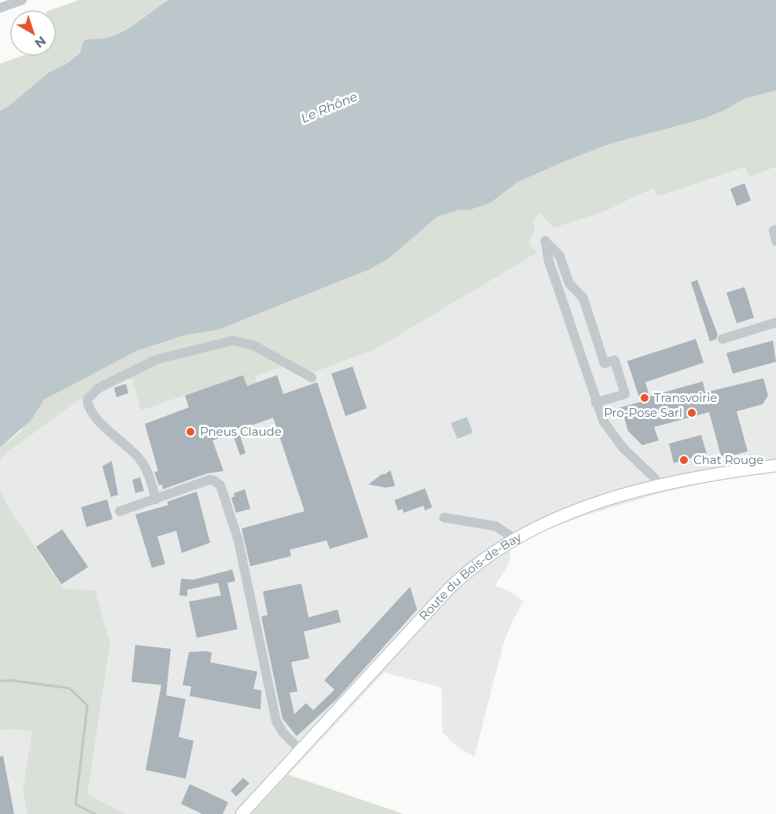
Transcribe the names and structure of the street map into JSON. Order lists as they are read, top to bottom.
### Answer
{
  "streets": {
    "main road": ["Route du Bois-de-Bay"]
  },
  "water": ["Le Rhône"],
  "places": [
    "Transvoirie",
    "Pro-Pose Sarl",
    "Pneus Claude",
    "Chat Rouge"
  ],
  "north": "bottom right"
}
